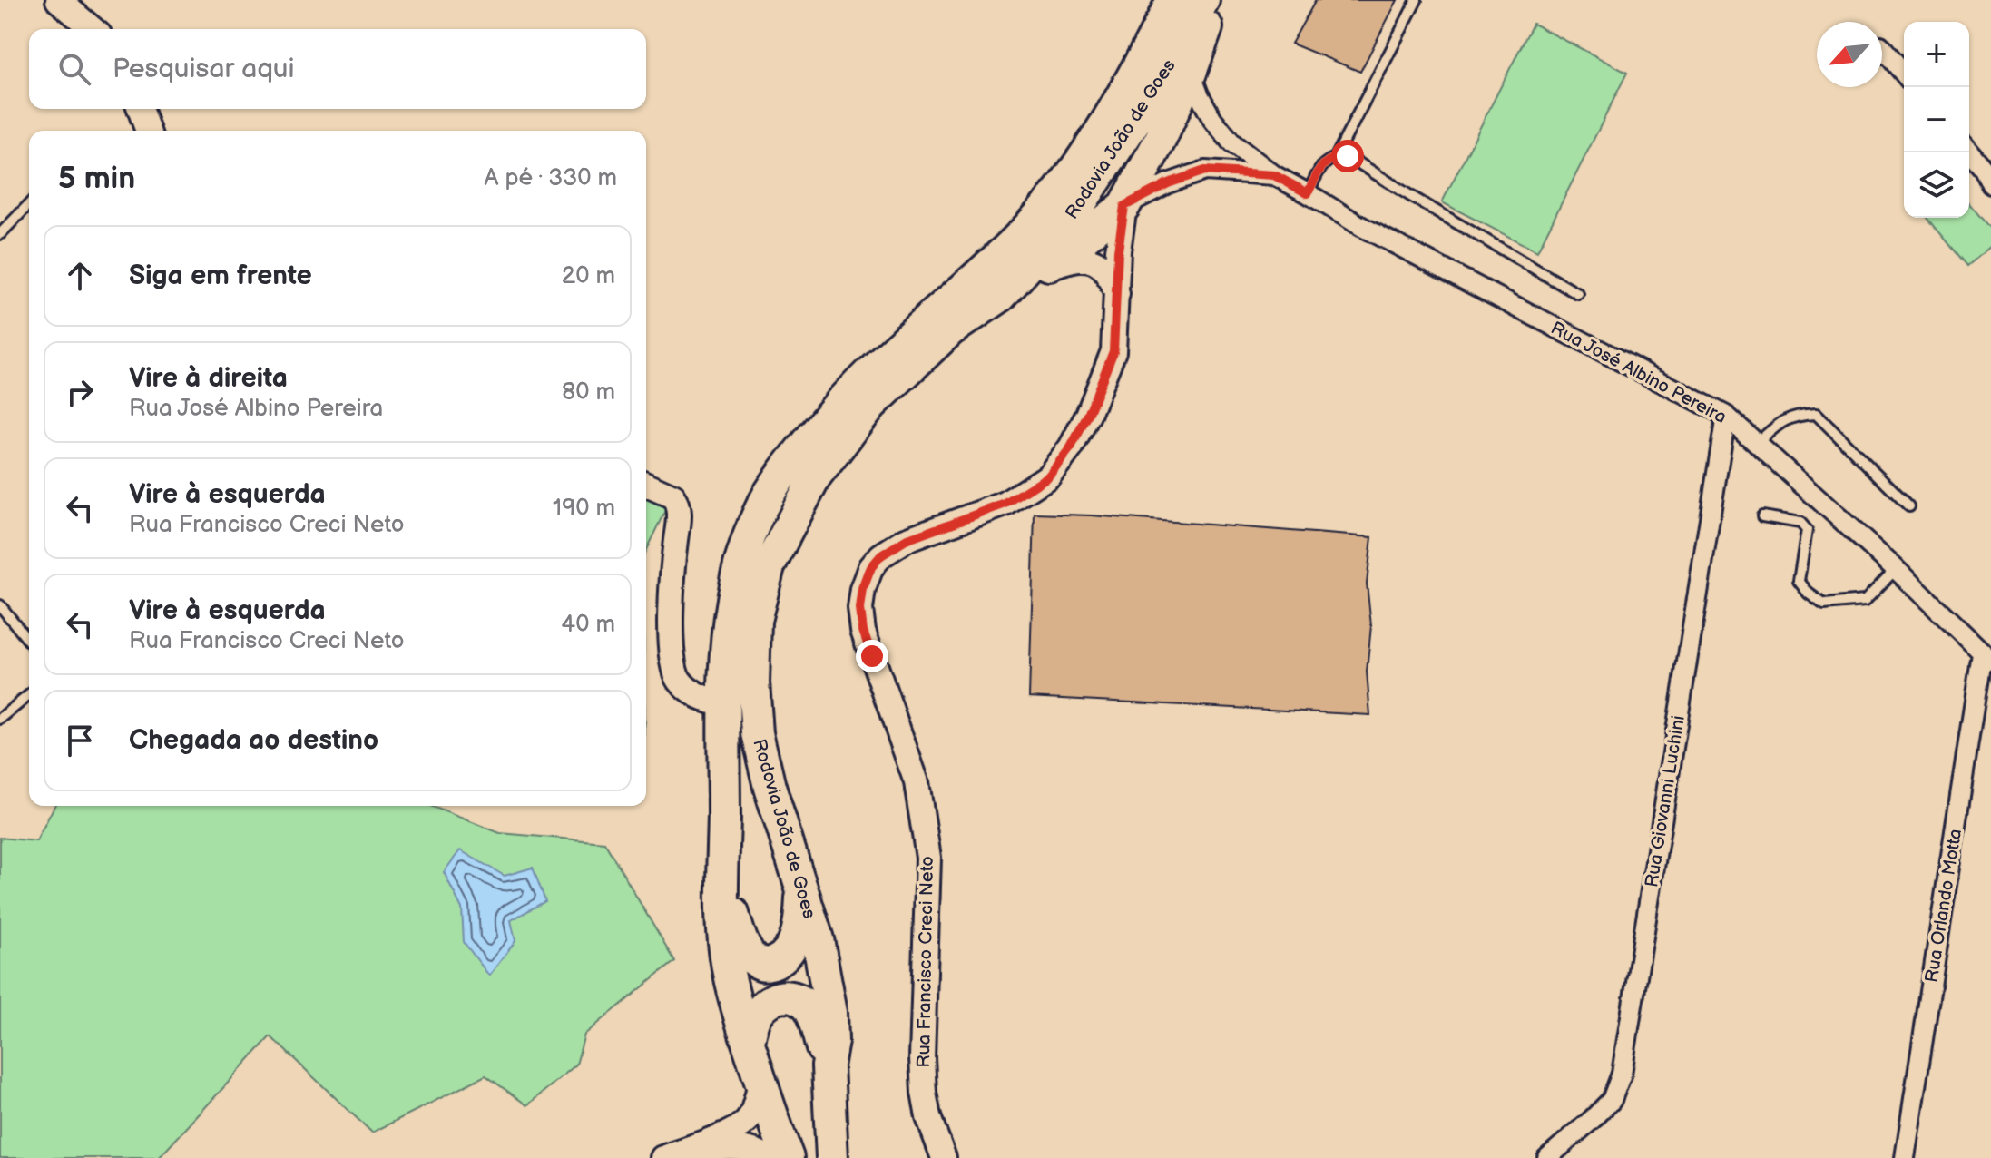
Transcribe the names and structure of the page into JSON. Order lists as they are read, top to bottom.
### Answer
{
  "streets": {
    "highway": ["Rodovia João de Goes"],
    "main road": ["Rua Francisco Creci Neto"],
    "street": ["Rua José Albino Pereira", "Rua Giovanni Luchini", "Rua Orlando Motta"]
  },
  "crossings": [
    ["Rua José Albino Pereira", "Rua Giovanni Luchini"],
    ["Rua José Albino Pereira", "Rua Orlando Motta"],
    ["Rua José Albino Pereira", "Rua Francisco Creci Neto"]
  ],
  "north": "bottom left",
  "page": {
    "map_buttons": ["+", "−"],
    "search": "Pesquisar aqui",
    "heading": ["5 min", "A pé · 330 m"],
    "list": [
      ["Siga em frente", "20 m"],
      ["Vire à direita", "Rua José Albino Pereira", "80 m"],
      ["Vire à esquerda", "Rua Francisco Creci Neto", "190 m"],
      ["Vire à esquerda", "Rua Francisco Creci Neto", "40 m"],
      "Chegada ao destino"
    ]
  }
}
